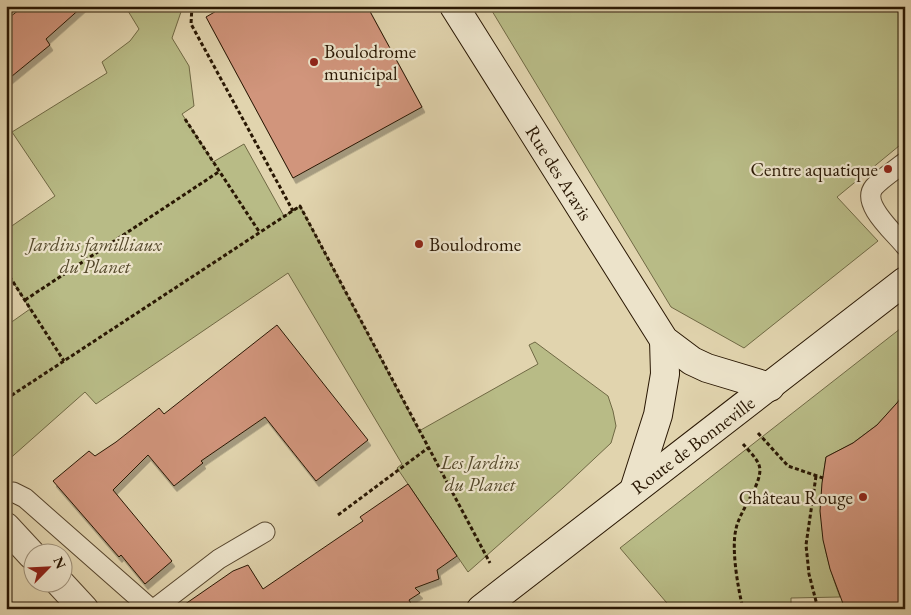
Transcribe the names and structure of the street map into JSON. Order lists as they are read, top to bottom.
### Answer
{
  "streets": {
    "main road": ["Rue des Aravis", "Route de Bonneville"]
  },
  "crossings": [
    ["Rue des Aravis", "Route de Bonneville"]
  ],
  "parks": ["Jardins familliaux du Planet", "Les Jardins du Planet"],
  "places": [
    "Boulodrome municipal",
    "Centre aquatique",
    "Boulodrome",
    "Château Rouge"
  ],
  "north": "top right"
}
